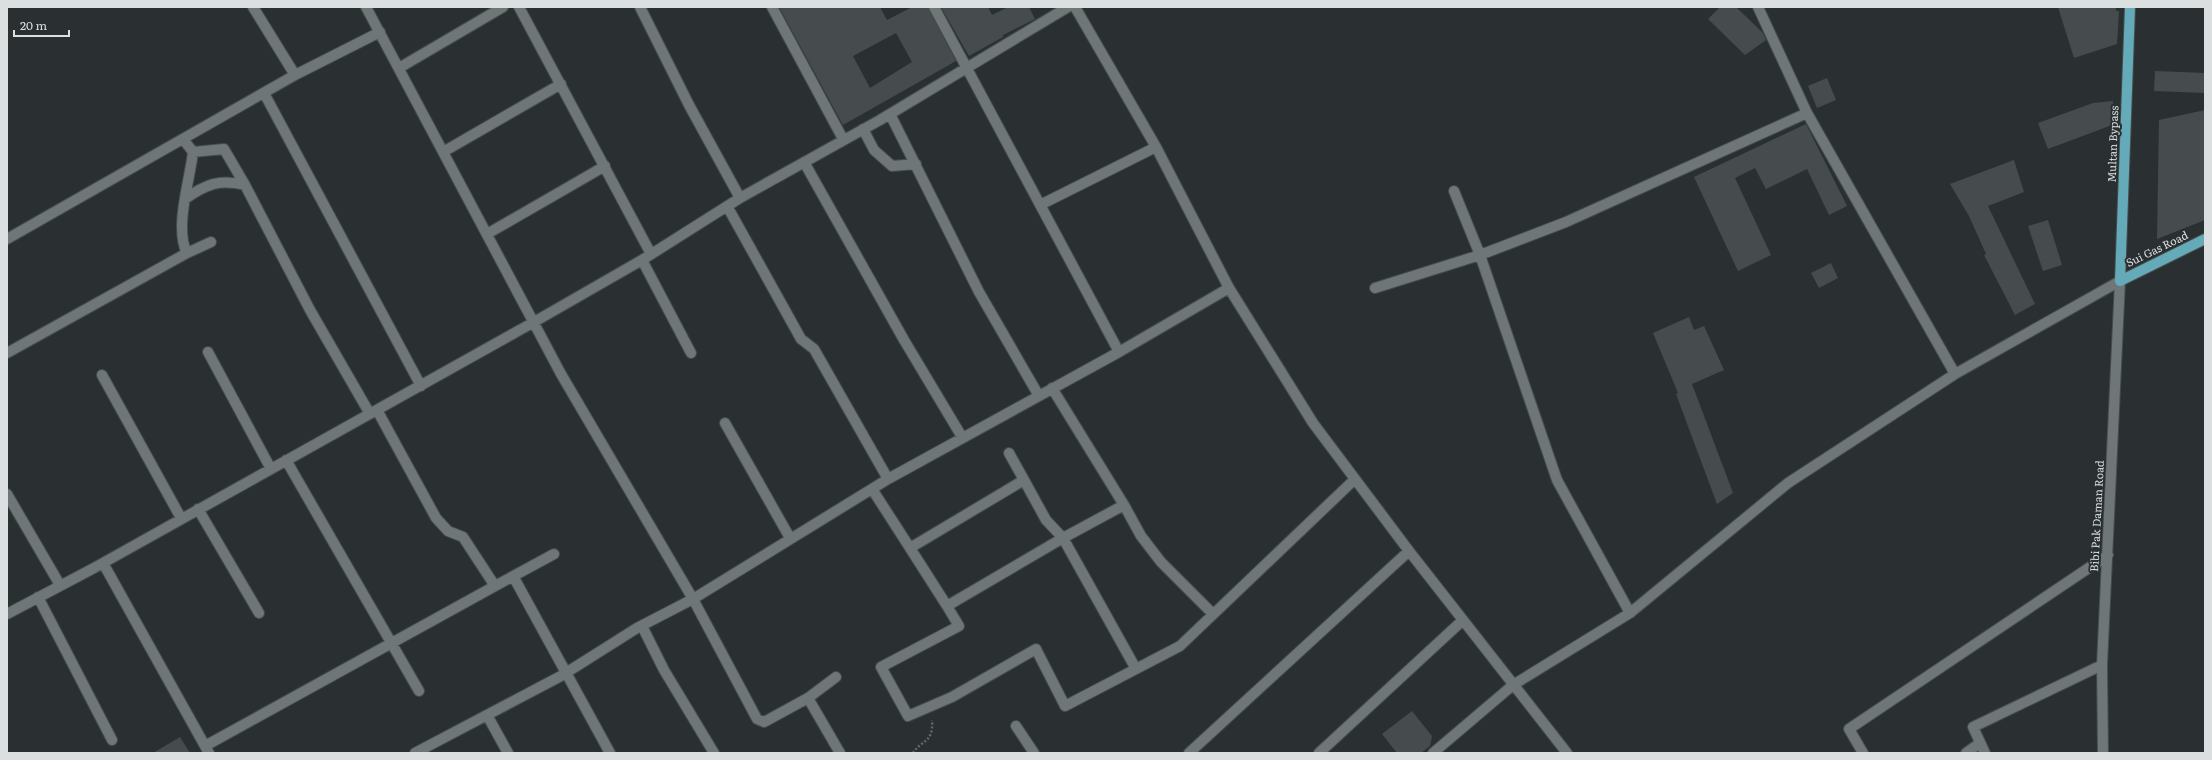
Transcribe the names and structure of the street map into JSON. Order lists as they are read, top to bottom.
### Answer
{
  "streets": {
    "main road": ["Multan Bypass", "Sui Gas Road"],
    "street": ["Bibi Pak Daman Road"]
  },
  "crossings": [
    ["Multan Bypass", "Sui Gas Road"],
    ["Multan Bypass", "Bibi Pak Daman Road"],
    ["Sui Gas Road", "Bibi Pak Daman Road"]
  ],
  "scale_bar": "20 m"
}
